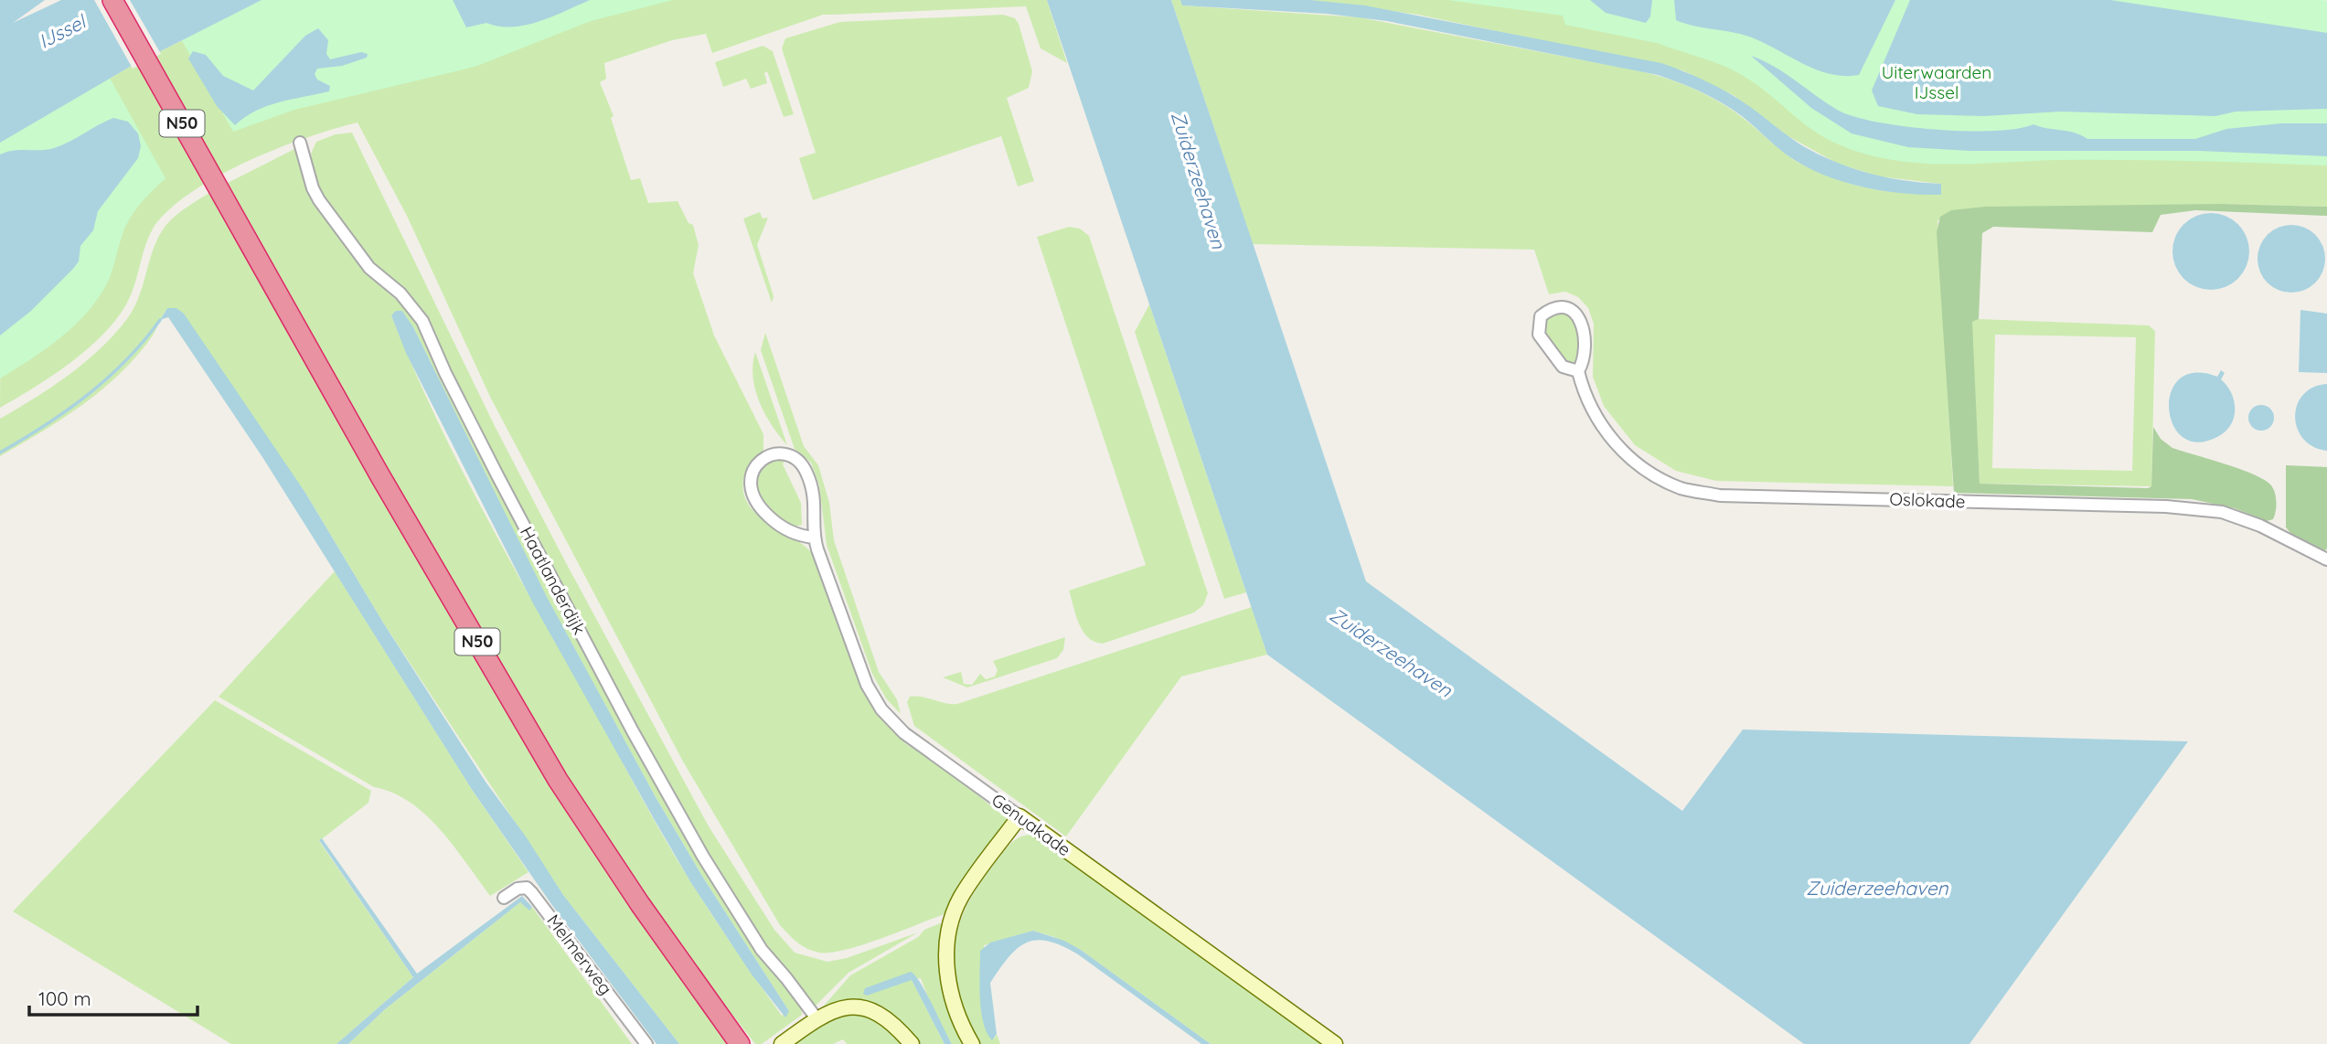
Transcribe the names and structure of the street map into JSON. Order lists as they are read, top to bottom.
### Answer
{
  "streets": {
    "highway": ["N50"],
    "street": [
      "Oslokade",
      "Haatlanderdijk",
      "Genuakade",
      "Melmerweg"
    ]
  },
  "water": ["IJssel", "Zuiderzeehaven"],
  "parks": ["Uiterwaarden IJssel"],
  "scale_bar": "100 m"
}
